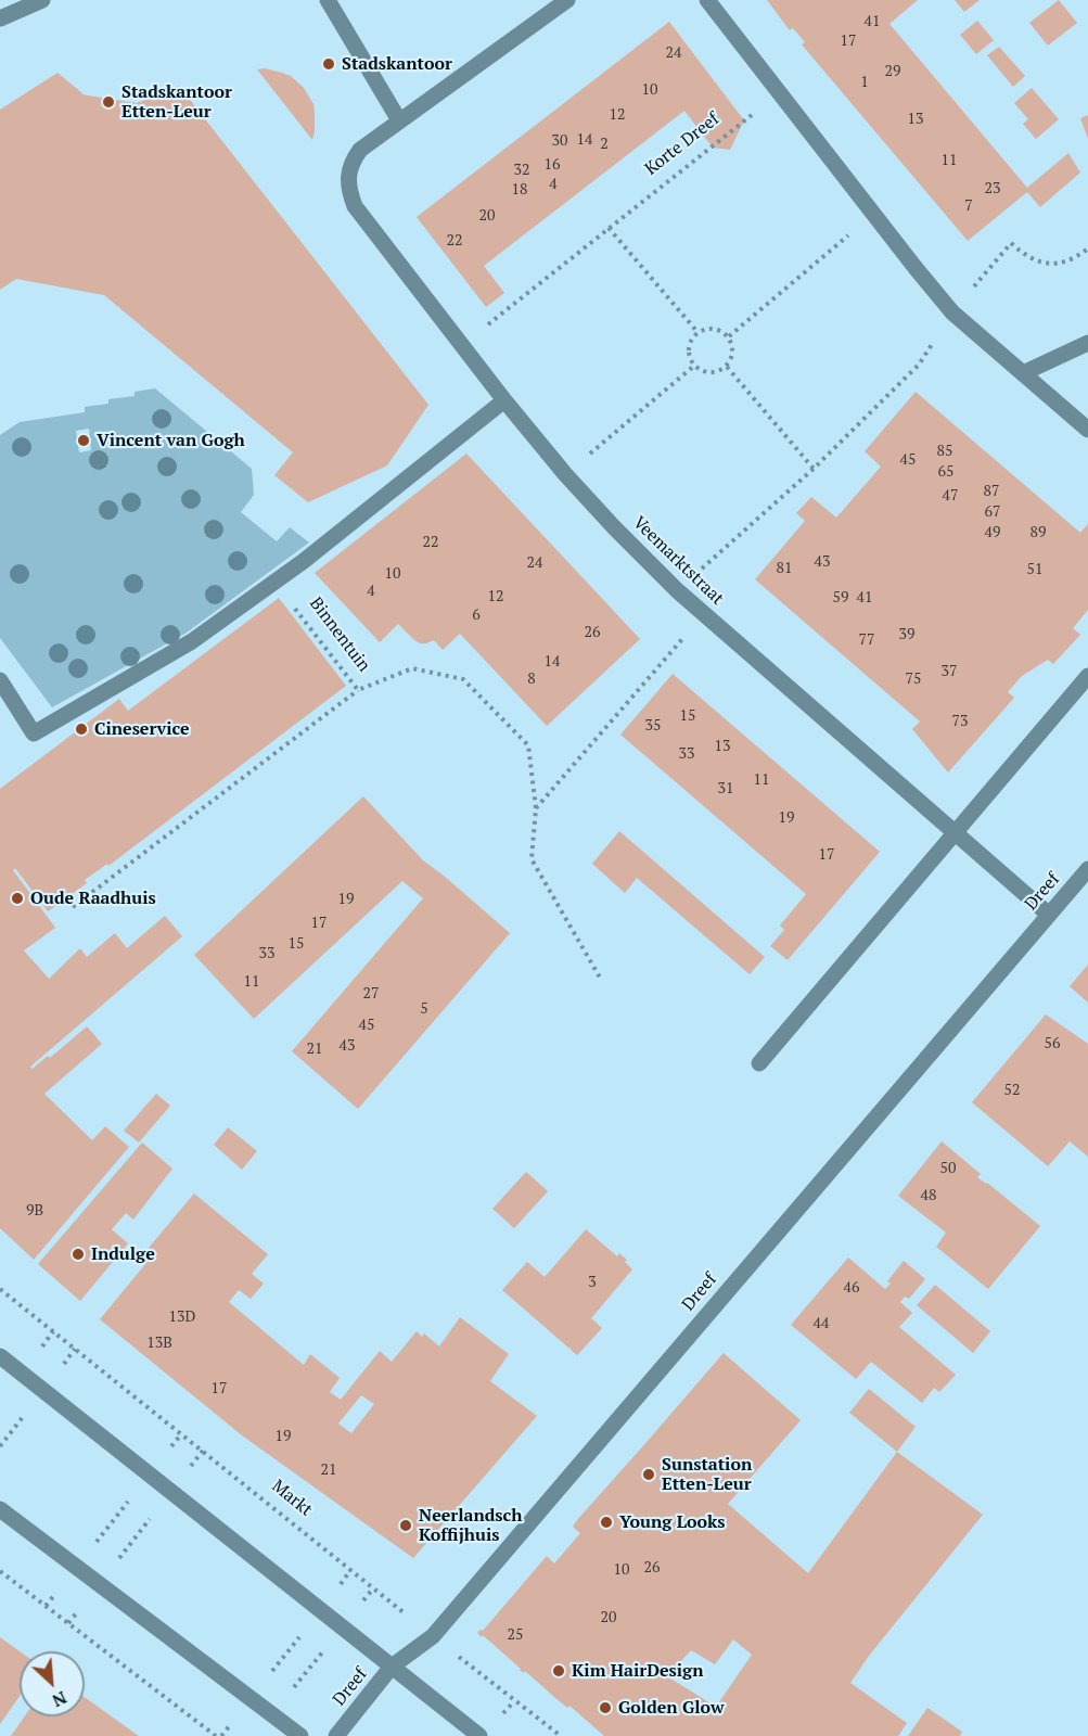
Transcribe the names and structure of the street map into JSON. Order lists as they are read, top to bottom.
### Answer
{
  "streets": {
    "street": ["Veemarktstraat", "Dreef"],
    "path": ["Korte Dreef", "Binnentuin", "Markt"]
  },
  "crossings": [
    ["Korte Dreef", "Veemarktstraat"],
    ["Veemarktstraat", "Dreef"],
    ["Dreef", "Markt"]
  ],
  "places": [
    "Stadskantoor",
    "Stadskantoor Etten-Leur",
    "Vincent van Gogh",
    "Cineservice",
    "Oude Raadhuis",
    "Indulge",
    "Sunstation Etten-Leur",
    "Young Looks",
    "Neerlandsch Koffijhuis",
    "Kim HairDesign",
    "Golden Glow"
  ],
  "house_numbers": [
    "41",
    "17",
    "24",
    "29",
    "1",
    "10",
    "12",
    "13",
    "14",
    "30",
    "2",
    "11",
    "16",
    "32",
    "4",
    "23",
    "18",
    "7",
    "20",
    "22",
    "85",
    "45",
    "65",
    "87",
    "47",
    "67",
    "49",
    "89",
    "22",
    "43",
    "24",
    "81",
    "51",
    "10",
    "4",
    "12",
    "59",
    "41",
    "6",
    "26",
    "39",
    "77",
    "14",
    "37",
    "8",
    "75",
    "15",
    "73",
    "35",
    "13",
    "33",
    "11",
    "31",
    "19",
    "17",
    "19",
    "17",
    "15",
    "33",
    "11",
    "27",
    "5",
    "45",
    "56",
    "43",
    "21",
    "52",
    "50",
    "48",
    "9B",
    "3",
    "46",
    "13D",
    "44",
    "13B",
    "17",
    "19",
    "21",
    "26",
    "10",
    "20",
    "25"
  ],
  "north": "bottom right"
}
